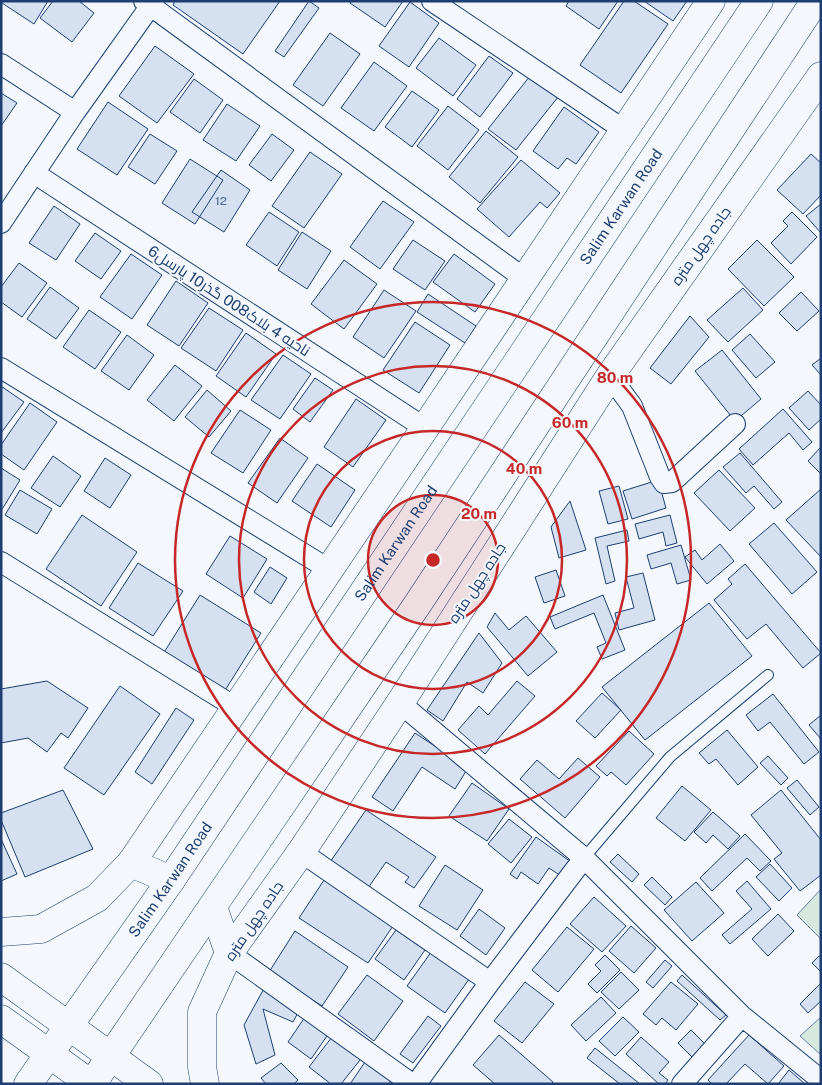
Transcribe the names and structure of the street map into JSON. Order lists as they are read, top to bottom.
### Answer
{
  "streets": {
    "main road": ["Salim Karwan Road", "جاده چهل متره"],
    "street": ["ناحیه 4 بلاک008 گذر10 پارسل6"]
  },
  "house_numbers": ["12"],
  "rings": [
    "80 m",
    "60 m",
    "40 m",
    "20 m"
  ]
}
